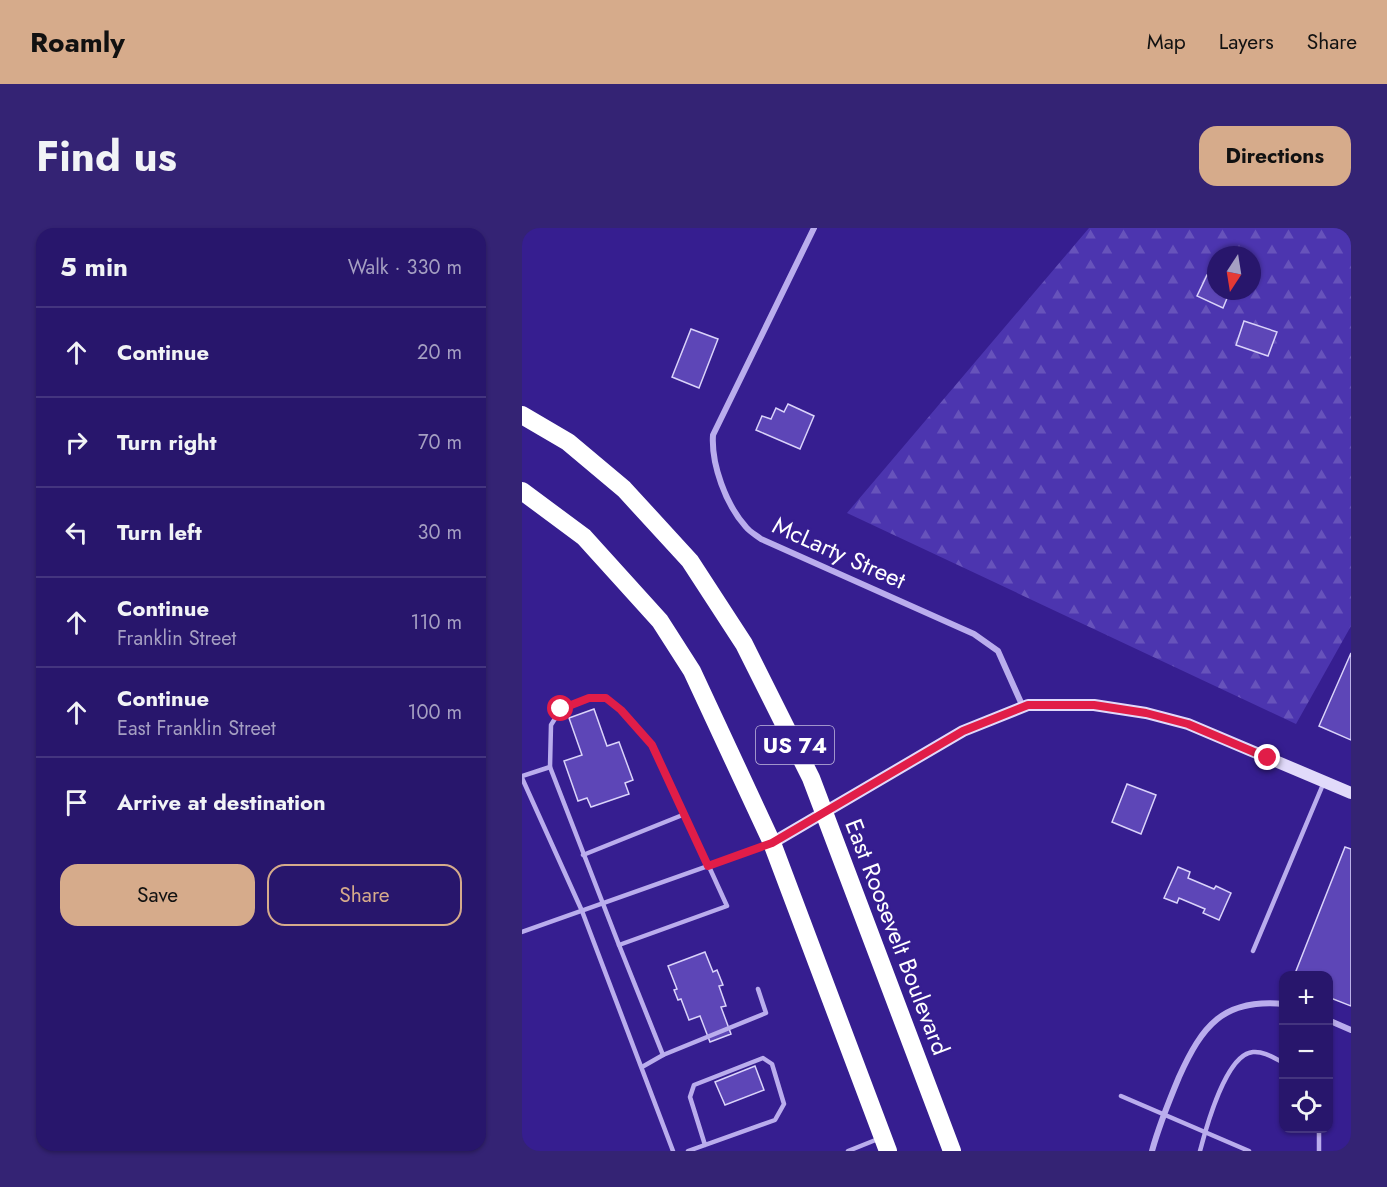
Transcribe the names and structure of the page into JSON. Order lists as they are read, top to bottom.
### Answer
{
  "streets": {
    "highway": ["US 74", "East Roosevelt Boulevard"],
    "street": ["McLarty Street"]
  },
  "north": "bottom",
  "page": {
    "header": "Roamly",
    "nav": ["Map", "Layers", "Share"],
    "title": "Find us",
    "buttons": [
      "Directions",
      ["Save", "Share"]
    ],
    "heading": ["5 min", "Walk · 330 m"],
    "list": [
      ["Continue", "20 m"],
      ["Turn right", "70 m"],
      ["Turn left", "30 m"],
      ["Continue", "Franklin Street", "110 m"],
      ["Continue", "East Franklin Street", "100 m"],
      "Arrive at destination"
    ],
    "map_buttons": ["+", "−"]
  }
}
